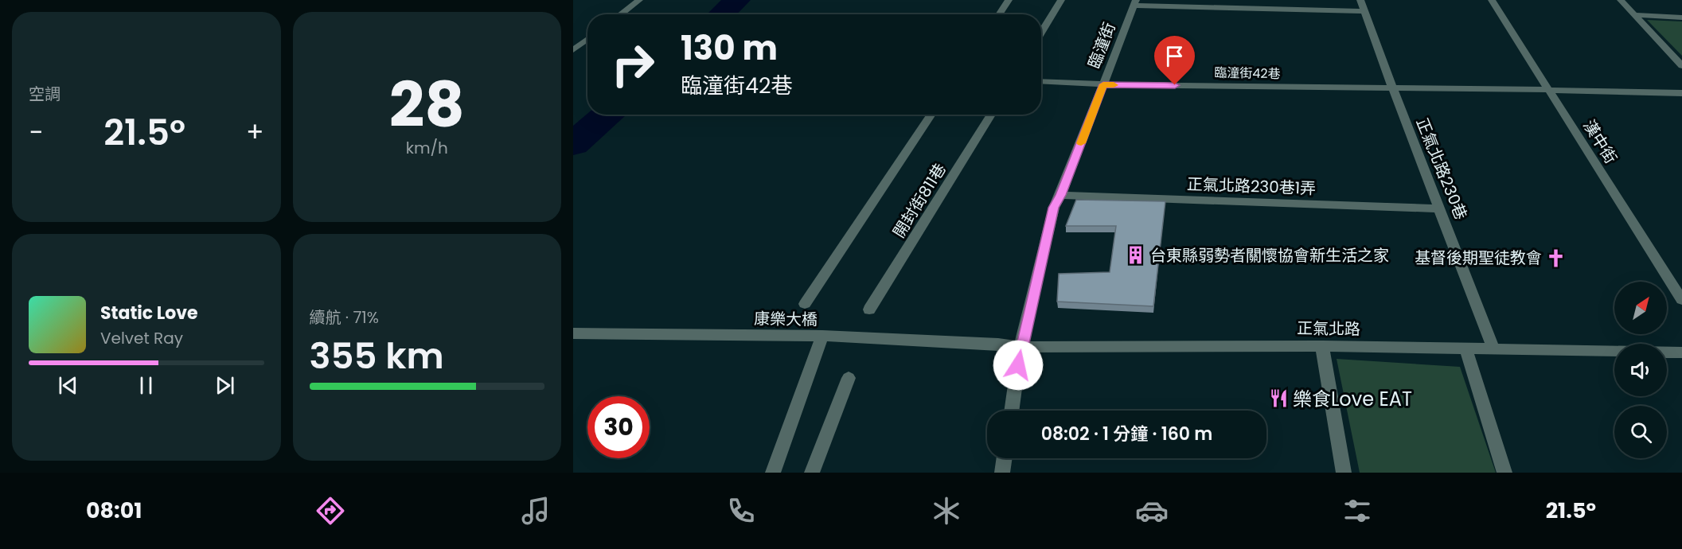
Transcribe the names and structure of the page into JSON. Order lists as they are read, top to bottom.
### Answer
{
  "streets": {
    "street": [
      "臨潼街",
      "臨潼街42巷",
      "漢中街",
      "正氣北路230巷",
      "正氣北路230巷1弄",
      "開封街811巷",
      "康樂大橋",
      "正氣北路"
    ]
  },
  "crossings": [
    ["臨潼街", "臨潼街42巷"],
    ["臨潼街", "正氣北路230巷1弄"],
    ["臨潼街", "正氣北路"],
    ["臨潼街42巷", "漢中街"],
    ["臨潼街42巷", "正氣北路230巷"],
    ["正氣北路230巷", "正氣北路230巷1弄"],
    ["正氣北路230巷", "正氣北路"],
    ["康樂大橋", "正氣北路"]
  ],
  "places": {
    "building": ["台東縣弱勢者關懷協會新生活之家"],
    "church": ["基督後期聖徒教會"],
    "restaurant": ["樂食Love EAT"]
  },
  "north": "top right",
  "page": {
    "tile": [
      "空調",
      ["28", "km/h"],
      ["續航 · 71%", "355 km"]
    ],
    "turn": ["130 m", "臨潼街42巷"],
    "heat": ["−", "21.5°", "+"],
    "song": ["Static Love", "Velvet Ray"],
    "limit": "30",
    "trip": "08:02 · 1 分鐘 · 160 m",
    "tabs": ["08:01", "21.5°"]
  }
}
